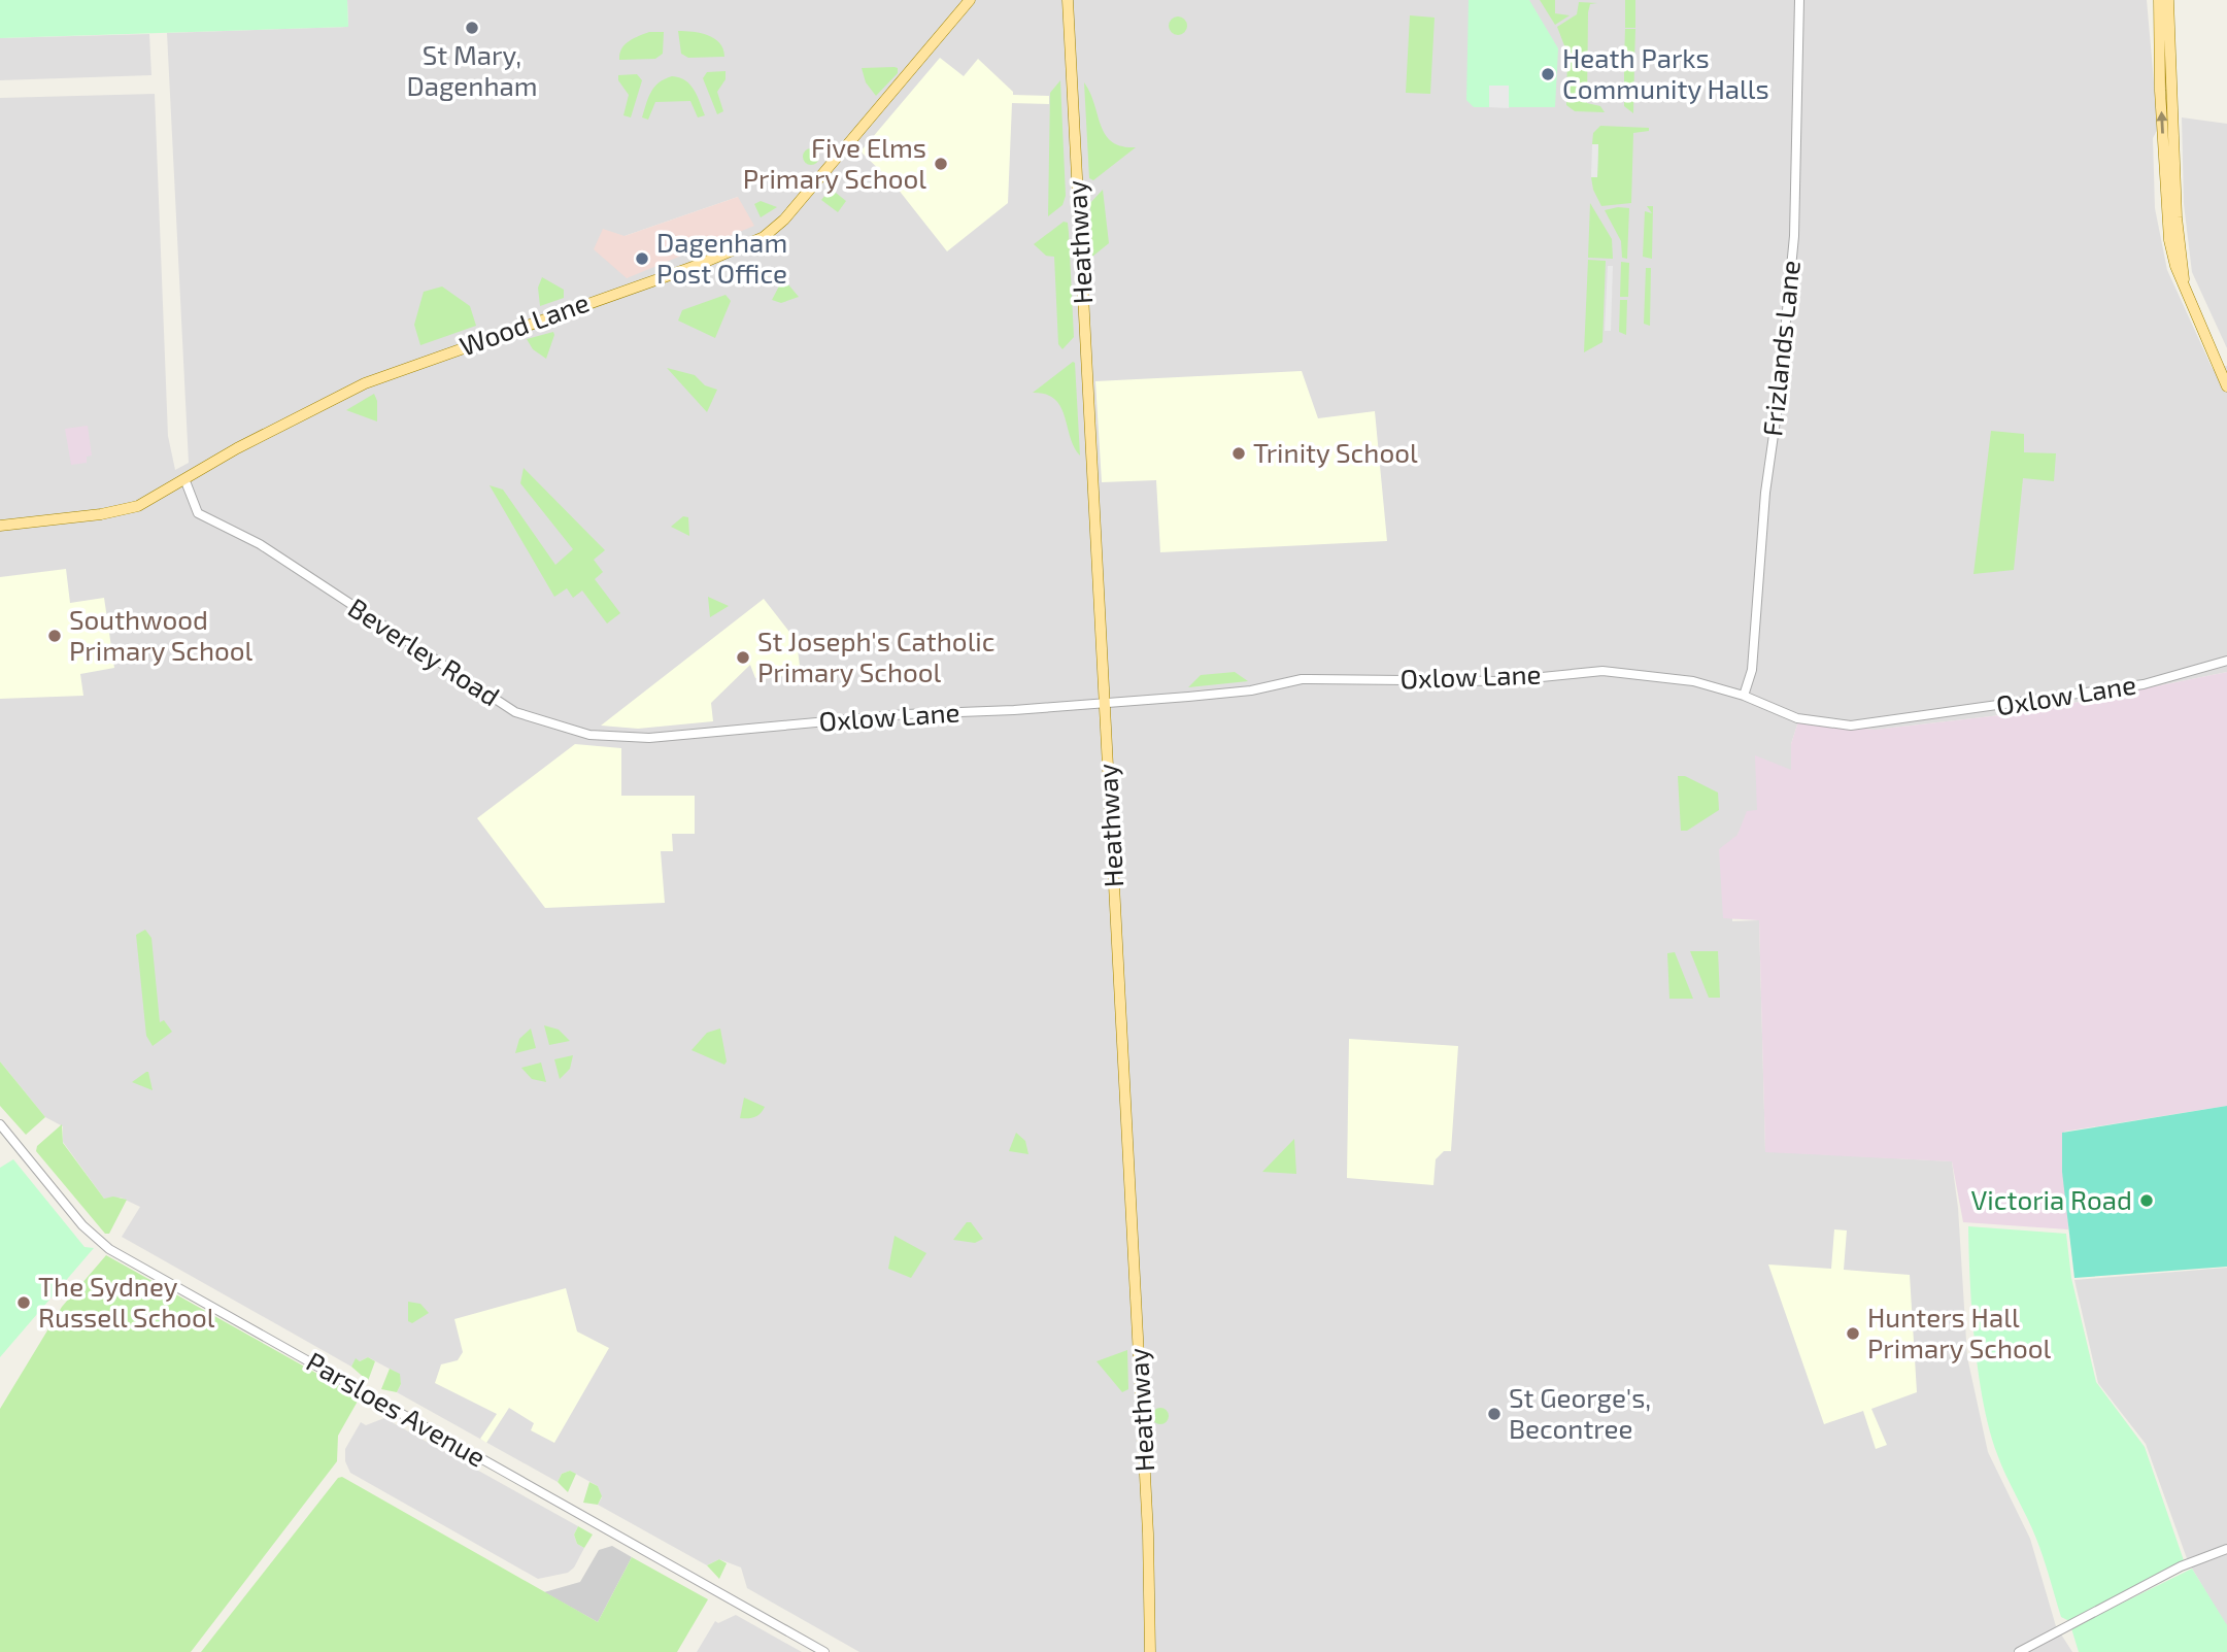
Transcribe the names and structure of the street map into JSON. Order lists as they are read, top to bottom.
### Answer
{
  "streets": {
    "main road": ["Heathway", "Wood Lane"],
    "street": [
      "Frizlands Lane",
      "Beverley Road",
      "Oxlow Lane",
      "Parsloes Avenue"
    ]
  },
  "crossings": [
    ["Heathway", "Oxlow Lane"],
    ["Wood Lane", "Beverley Road"],
    ["Frizlands Lane", "Oxlow Lane"],
    ["Beverley Road", "Oxlow Lane"]
  ],
  "places": [
    "St Mary, Dagenham",
    "Heath Parks Community Halls",
    "Five Elms Primary School",
    "Dagenham Post Office",
    "Trinity School",
    "Southwood Primary School",
    "St Joseph's Catholic Primary School",
    "Victoria Road",
    "The Sydney Russell School",
    "Hunters Hall Primary School",
    "St George's, Becontree"
  ]
}
